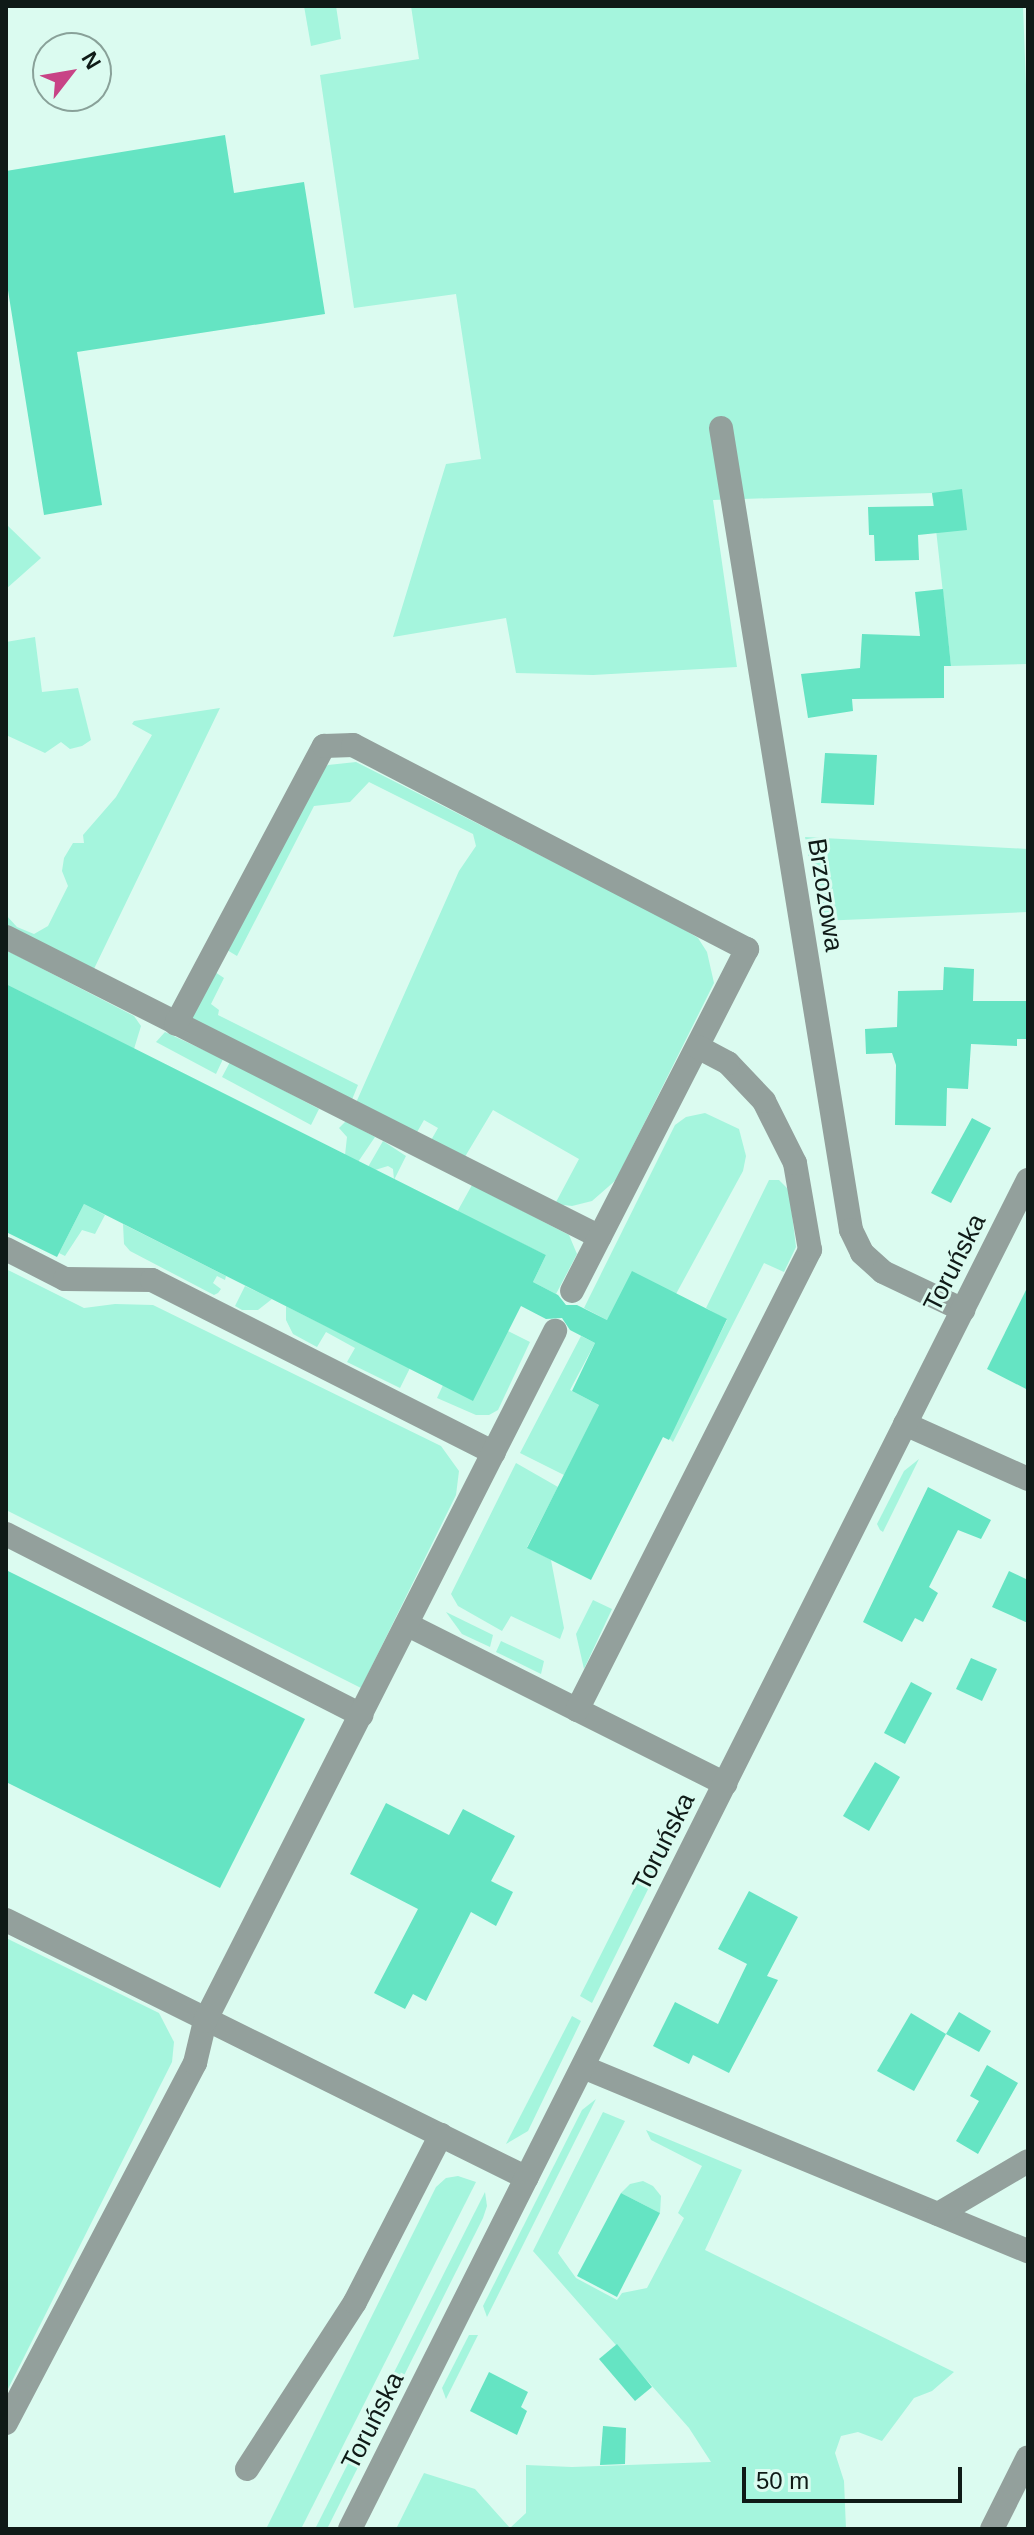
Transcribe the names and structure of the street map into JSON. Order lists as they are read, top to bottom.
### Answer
{
  "streets": {
    "street": ["Brzozowa", "Toruńska"]
  },
  "crossings": [
    ["Brzozowa", "Toruńska"]
  ],
  "scale_bar": "50 m",
  "north": "top right"
}
